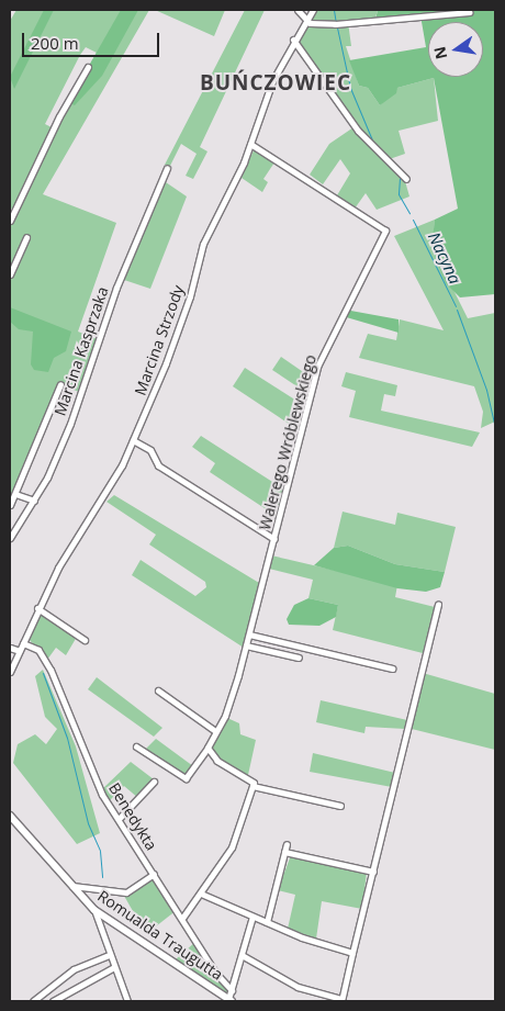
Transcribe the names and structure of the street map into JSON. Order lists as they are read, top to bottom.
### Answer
{
  "streets": {
    "street": [
      "Marcina Strzody",
      "Marcina Kasprzaka",
      "Walerego Wróblewskiego",
      "Benedykta",
      "Romualda Traugutta"
    ]
  },
  "crossings": [
    ["Marcina Strzody", "Walerego Wróblewskiego"],
    ["Marcina Strzody", "Benedykta"],
    ["Benedykta", "Romualda Traugutta"]
  ],
  "districts": ["BUŃCZOWIEC"],
  "water": ["Nacyna"],
  "scale_bar": "200 m",
  "north": "left"
}
